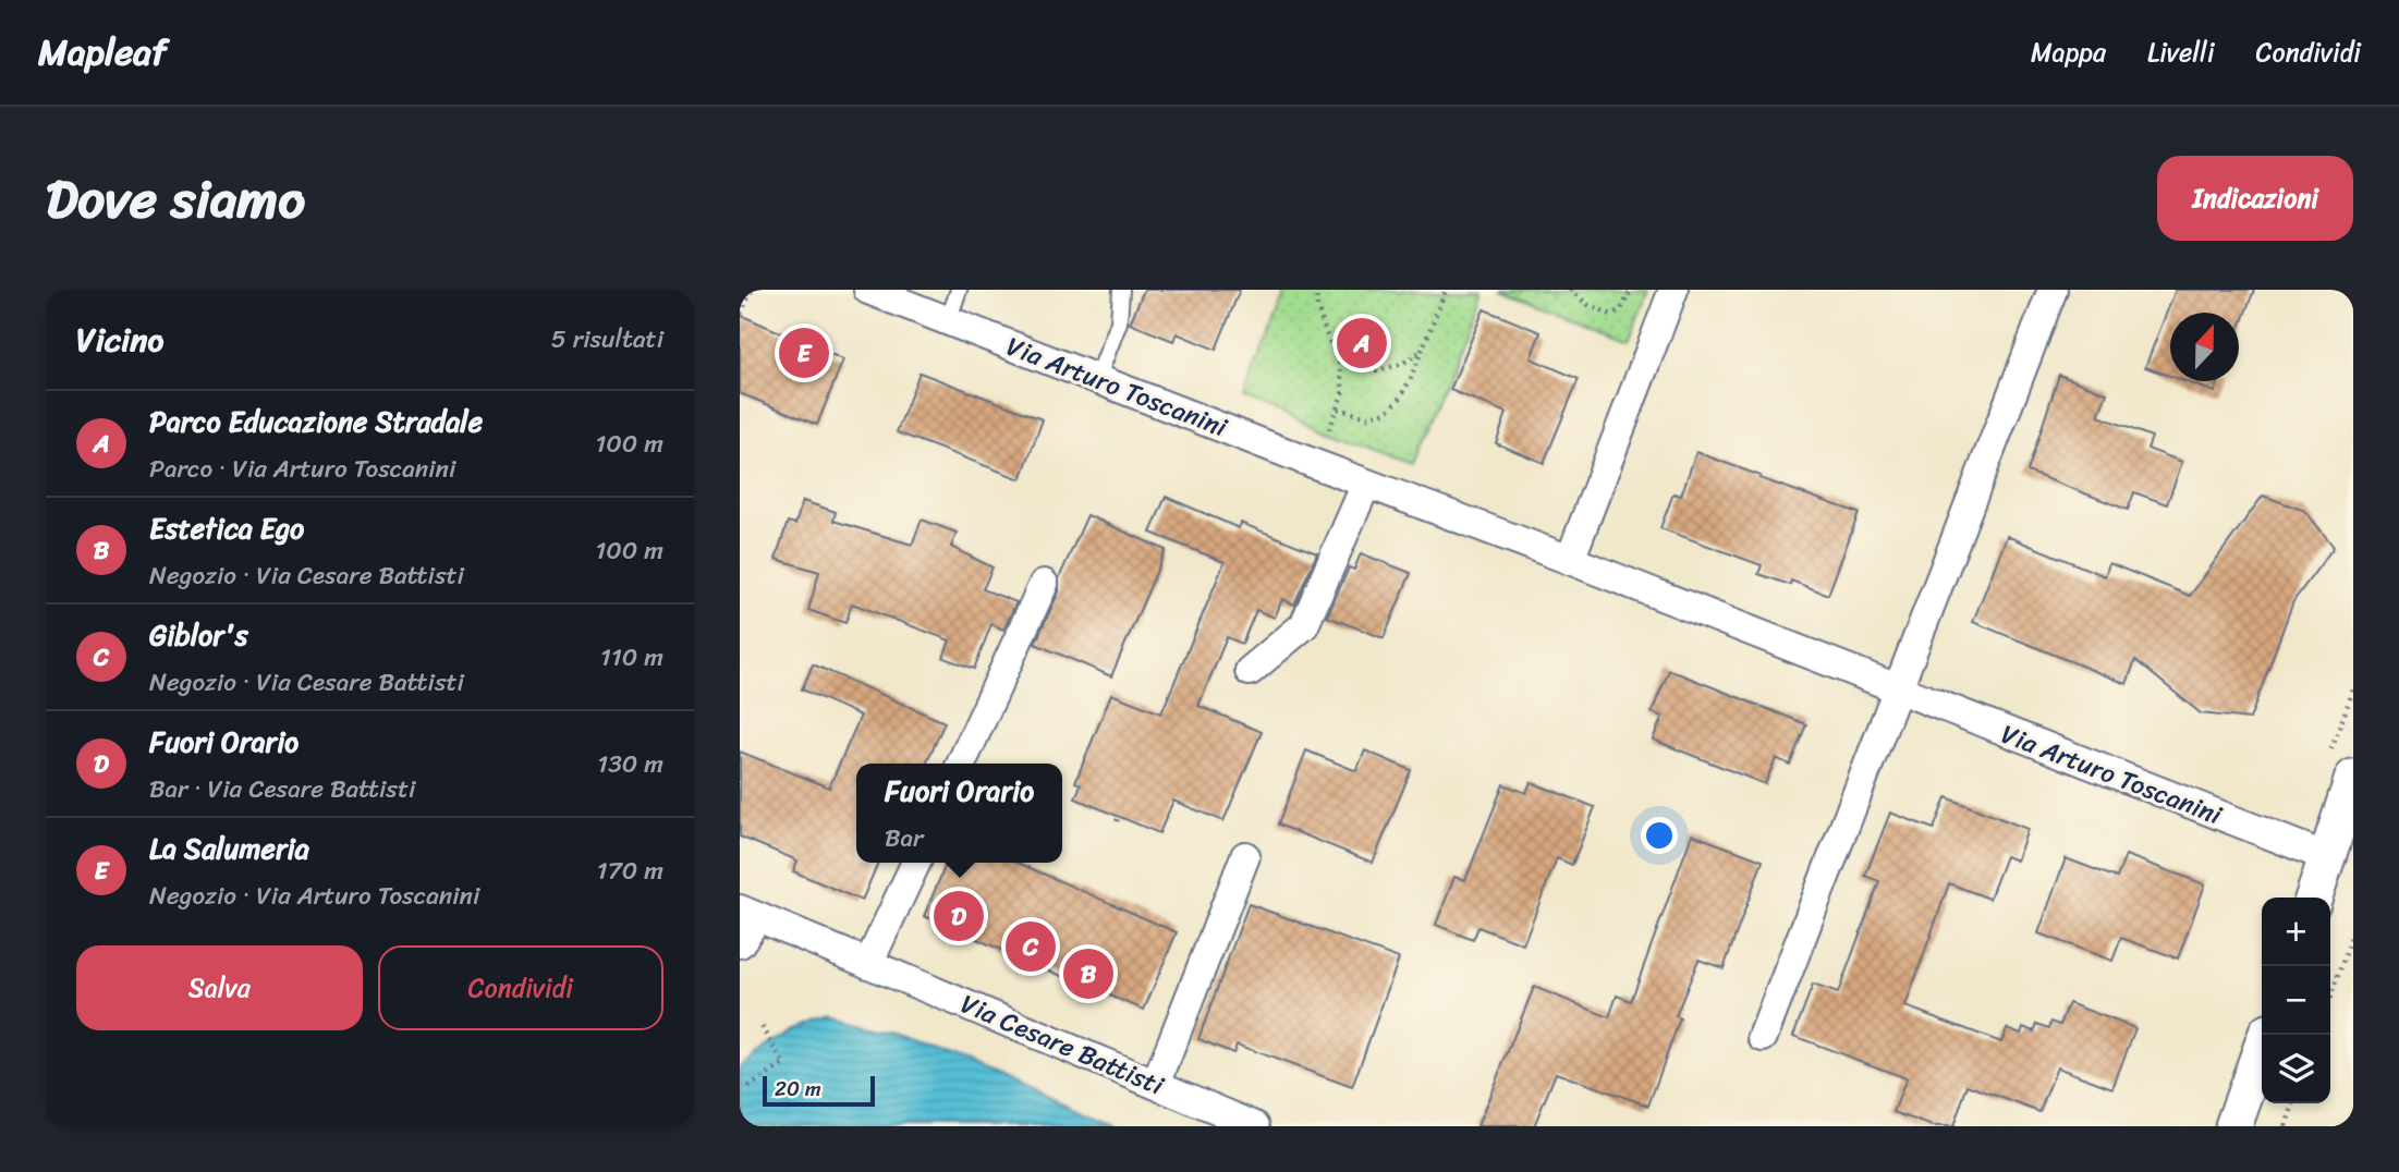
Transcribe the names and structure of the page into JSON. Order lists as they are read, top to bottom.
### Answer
{
  "streets": {
    "street": ["Via Arturo Toscanini", "Via Cesare Battisti"]
  },
  "scale_bar": "20 m",
  "north": "top",
  "page": {
    "header": "Mapleaf",
    "nav": ["Mappa", "Livelli", "Condividi"],
    "title": "Dove siamo",
    "buttons": [
      "Indicazioni",
      ["Salva", "Condividi"]
    ],
    "heading": ["Vicino", "5 risultati"],
    "pins": [
      "A",
      "E",
      "D",
      "C",
      "B"
    ],
    "list": [
      {
        "mark": "A",
        "name": "Parco Educazione Stradale",
        "note": "Parco · Via Arturo Toscanini",
        "value": "100 m"
      },
      {
        "mark": "B",
        "name": "Estetica Ego",
        "note": "Negozio · Via Cesare Battisti",
        "value": "100 m"
      },
      {
        "mark": "C",
        "name": "Giblor's",
        "note": "Negozio · Via Cesare Battisti",
        "value": "110 m"
      },
      {
        "mark": "D",
        "name": "Fuori Orario",
        "note": "Bar · Via Cesare Battisti",
        "value": "130 m"
      },
      {
        "mark": "E",
        "name": "La Salumeria",
        "note": "Negozio · Via Arturo Toscanini",
        "value": "170 m"
      }
    ],
    "popup": ["Fuori Orario", "Bar"],
    "map_buttons": ["+", "−"],
    "scale": "20 m"
  }
}
